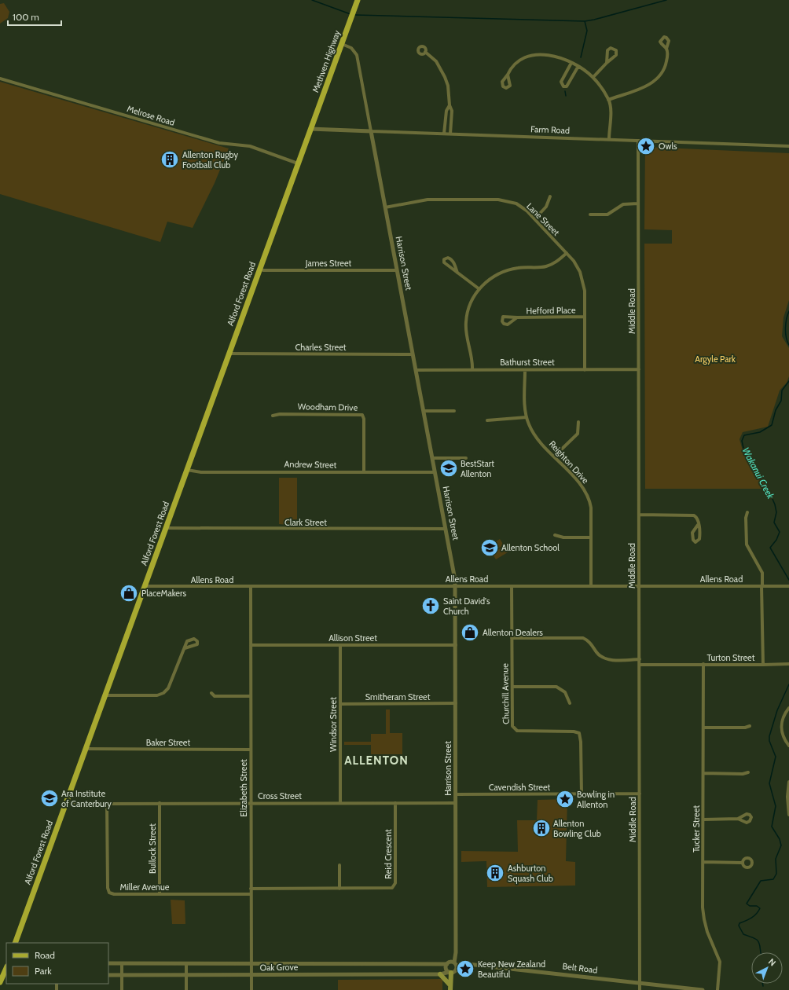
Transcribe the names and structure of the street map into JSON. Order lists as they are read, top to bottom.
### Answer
{
  "streets": {
    "main road": ["Methven Highway", "Alford Forest Road"],
    "street": [
      "Melrose Road",
      "Farm Road",
      "Lane Street",
      "James Street",
      "Harrison Street",
      "Hefford Place",
      "Middle Road",
      "Charles Street",
      "Bathurst Street",
      "Woodham Drive",
      "Reighton Drive",
      "Andrew Street",
      "Clark Street",
      "Allens Road",
      "Allison Street",
      "Turton Street",
      "Churchill Avenue",
      "Smitheram Street",
      "Windsor Street",
      "Baker Street",
      "Cavendish Street",
      "Elizabeth Street",
      "Cross Street",
      "Tucker Street",
      "Bullock Street",
      "Reid Crescent",
      "Miller Avenue",
      "Oak Grove",
      "Belt Road"
    ]
  },
  "crossings": [
    ["Methven Highway", "Farm Road"],
    ["Methven Highway", "Harrison Street"],
    ["Methven Highway", "Alford Forest Road"],
    ["Melrose Road", "Alford Forest Road"],
    ["Farm Road", "Harrison Street"],
    ["Farm Road", "Alford Forest Road"],
    ["Farm Road", "Middle Road"],
    ["Lane Street", "Harrison Street"],
    ["Lane Street", "Hefford Place"],
    ["Lane Street", "Bathurst Street"],
    ["James Street", "Harrison Street"],
    ["James Street", "Alford Forest Road"],
    ["Harrison Street", "Charles Street"],
    ["Harrison Street", "Bathurst Street"],
    ["Harrison Street", "Andrew Street"],
    ["Harrison Street", "Clark Street"],
    ["Harrison Street", "Allens Road"],
    ["Harrison Street", "Allison Street"],
    ["Harrison Street", "Smitheram Street"],
    ["Harrison Street", "Cavendish Street"],
    ["Harrison Street", "Cross Street"],
    ["Harrison Street", "Oak Grove"],
    ["Harrison Street", "Belt Road"],
    ["Alford Forest Road", "Charles Street"],
    ["Alford Forest Road", "Andrew Street"],
    ["Alford Forest Road", "Clark Street"],
    ["Alford Forest Road", "Allens Road"],
    ["Alford Forest Road", "Baker Street"],
    ["Alford Forest Road", "Cross Street"],
    ["Middle Road", "Bathurst Street"],
    ["Middle Road", "Allens Road"],
    ["Middle Road", "Turton Street"],
    ["Middle Road", "Cavendish Street"],
    ["Middle Road", "Belt Road"],
    ["Bathurst Street", "Reighton Drive"],
    ["Woodham Drive", "Andrew Street"],
    ["Reighton Drive", "Allens Road"],
    ["Allens Road", "Turton Street"],
    ["Allens Road", "Churchill Avenue"],
    ["Allens Road", "Elizabeth Street"],
    ["Allison Street", "Windsor Street"],
    ["Allison Street", "Elizabeth Street"],
    ["Turton Street", "Tucker Street"],
    ["Churchill Avenue", "Cavendish Street"],
    ["Smitheram Street", "Windsor Street"],
    ["Windsor Street", "Cross Street"],
    ["Baker Street", "Elizabeth Street"],
    ["Elizabeth Street", "Cross Street"],
    ["Elizabeth Street", "Reid Crescent"],
    ["Elizabeth Street", "Miller Avenue"],
    ["Elizabeth Street", "Oak Grove"],
    ["Cross Street", "Bullock Street"],
    ["Cross Street", "Reid Crescent"],
    ["Cross Street", "Miller Avenue"],
    ["Bullock Street", "Miller Avenue"],
    ["Oak Grove", "Belt Road"]
  ],
  "districts": ["ALLENTON"],
  "water": ["Wakanui Creek"],
  "parks": ["Argyle Park"],
  "places": {
    "place": ["Owls", "Bowling in Allenton", "Keep New Zealand Beautiful"],
    "building": ["Allenton Rugby Football Club", "Allenton Bowling Club", "Ashburton Squash Club"],
    "school or university": ["BestStart Allenton", "Allenton School", "Ara Institute of Canterbury"],
    "shop": ["PlaceMakers", "Allenton Dealers"],
    "church": ["Saint David's Church"]
  },
  "legend": ["Road", "Park"],
  "scale_bar": "100 m",
  "north": "top right"
}
